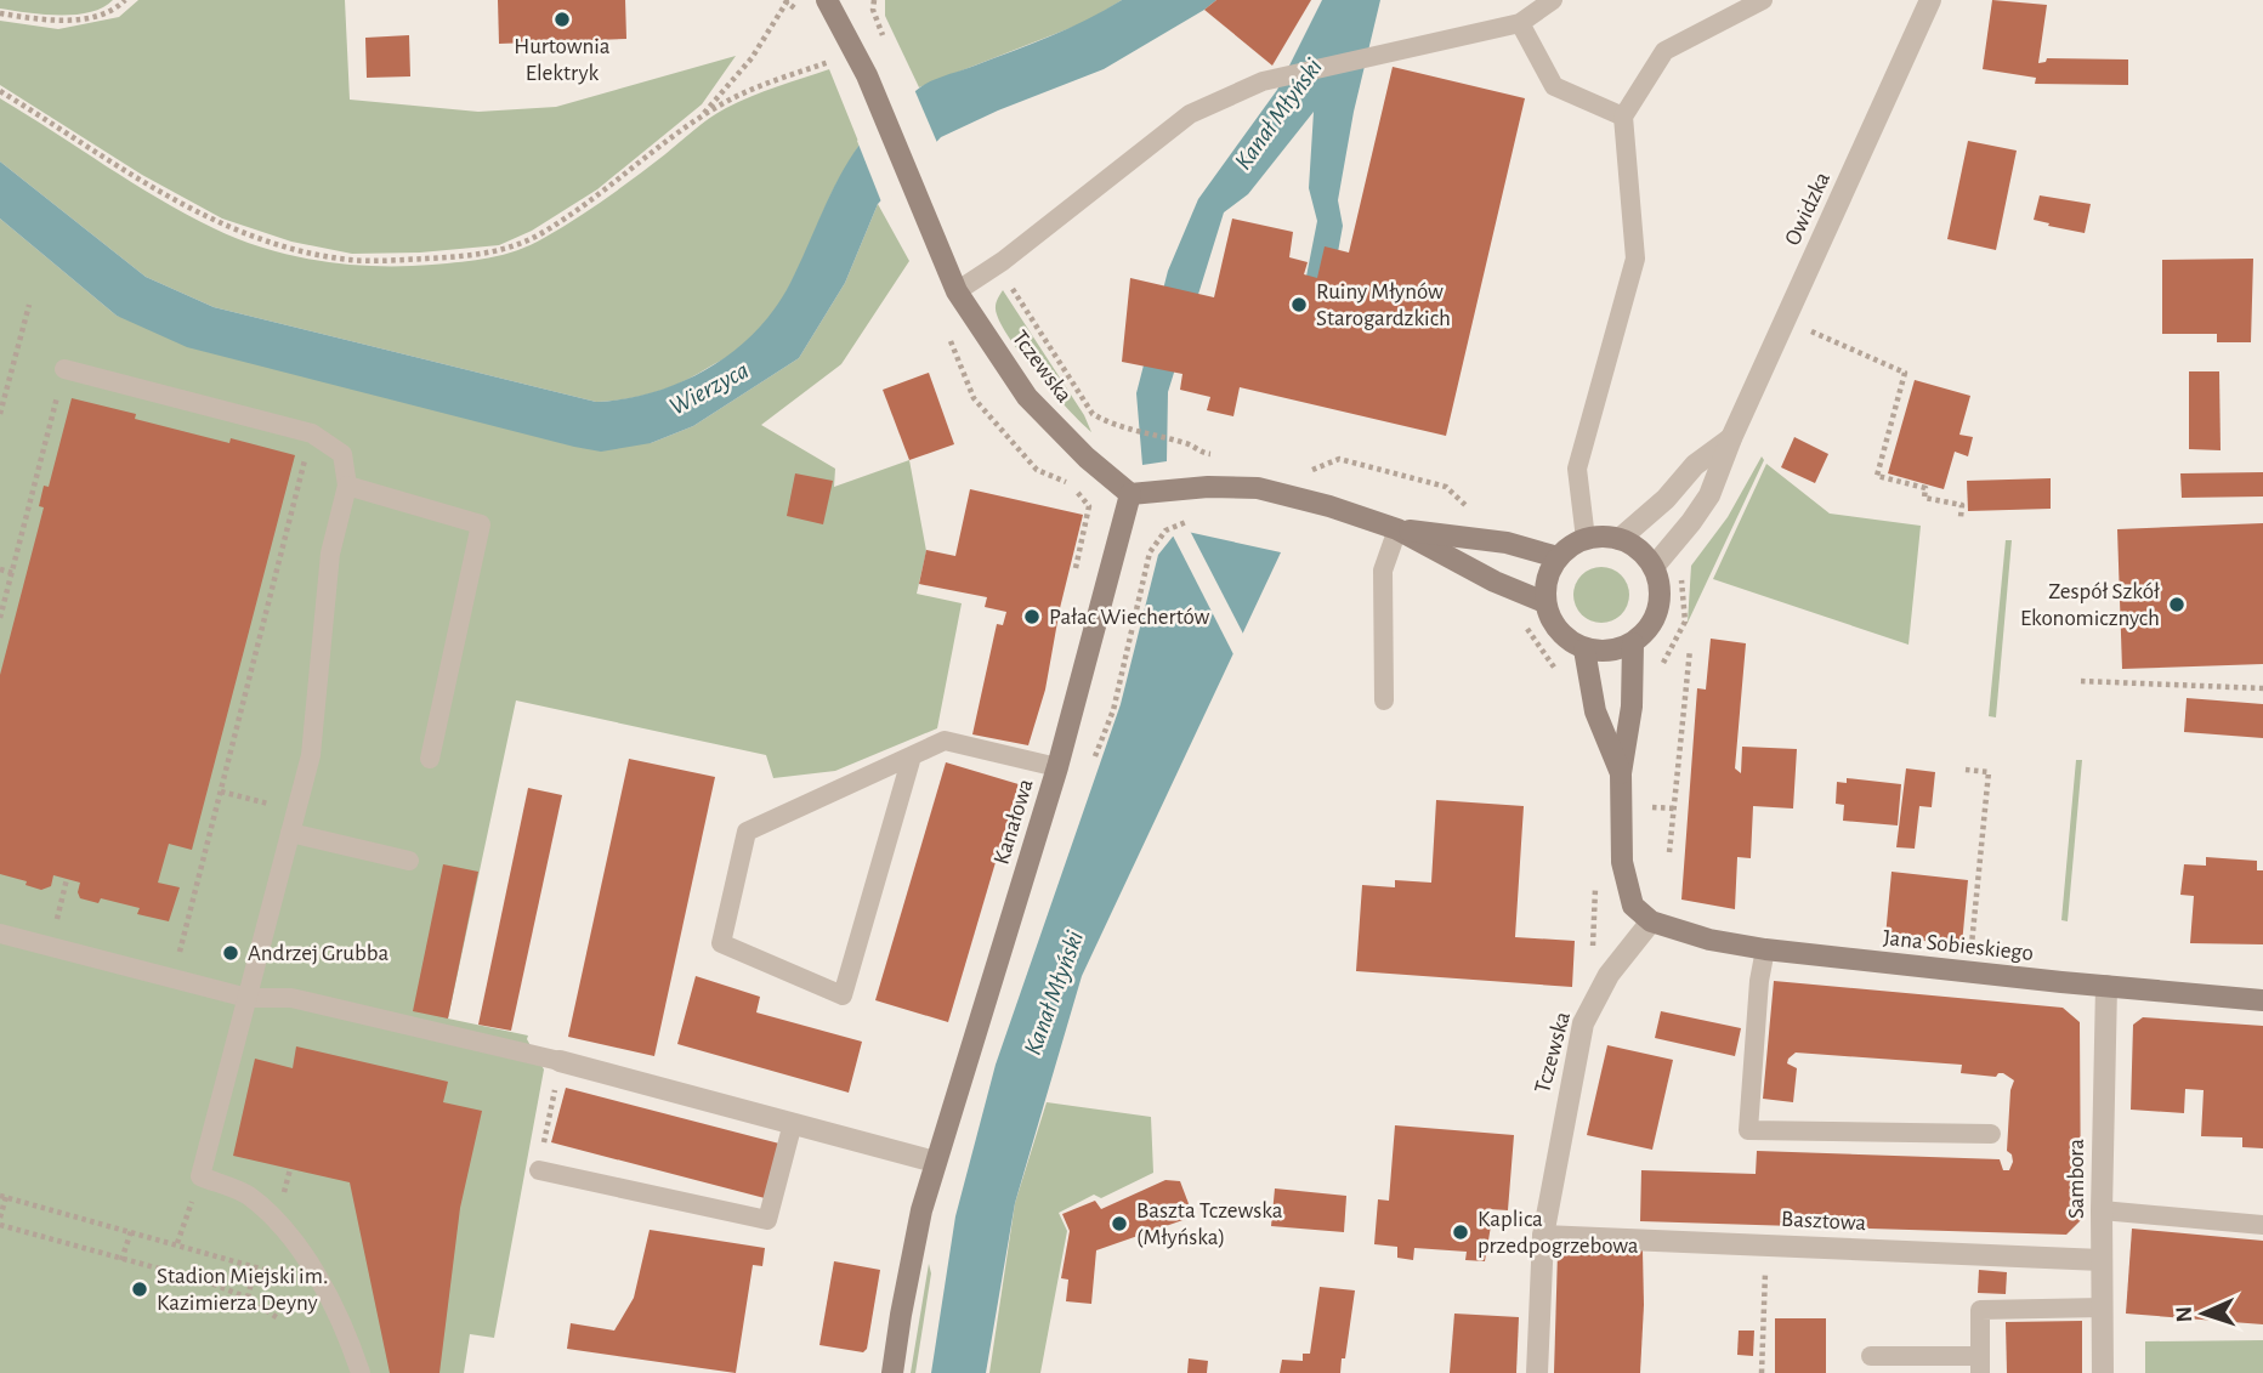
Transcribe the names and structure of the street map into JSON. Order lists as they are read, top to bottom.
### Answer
{
  "streets": {
    "street": [
      "Owidzka",
      "Tczewska",
      "Kanałowa",
      "Jana Sobieskiego",
      "Sambora",
      "Basztowa"
    ]
  },
  "crossings": [
    ["Tczewska", "Kanałowa"],
    ["Tczewska", "Jana Sobieskiego"],
    ["Tczewska", "Basztowa"],
    ["Jana Sobieskiego", "Sambora"],
    ["Sambora", "Basztowa"]
  ],
  "water": ["Kanał Młyński", "Wierzyca"],
  "places": [
    "Hurtownia Elektryk",
    "Ruiny Młynów Starogardzkich",
    "Zespół Szkół Ekonomicznych",
    "Pałac Wiechertów",
    "Andrzej Grubba",
    "Baszta Tczewska (Młyńska)",
    "Kaplica przedpogrzebowa",
    "Stadion Miejski im. Kazimierza Deyny"
  ],
  "north": "left"
}
